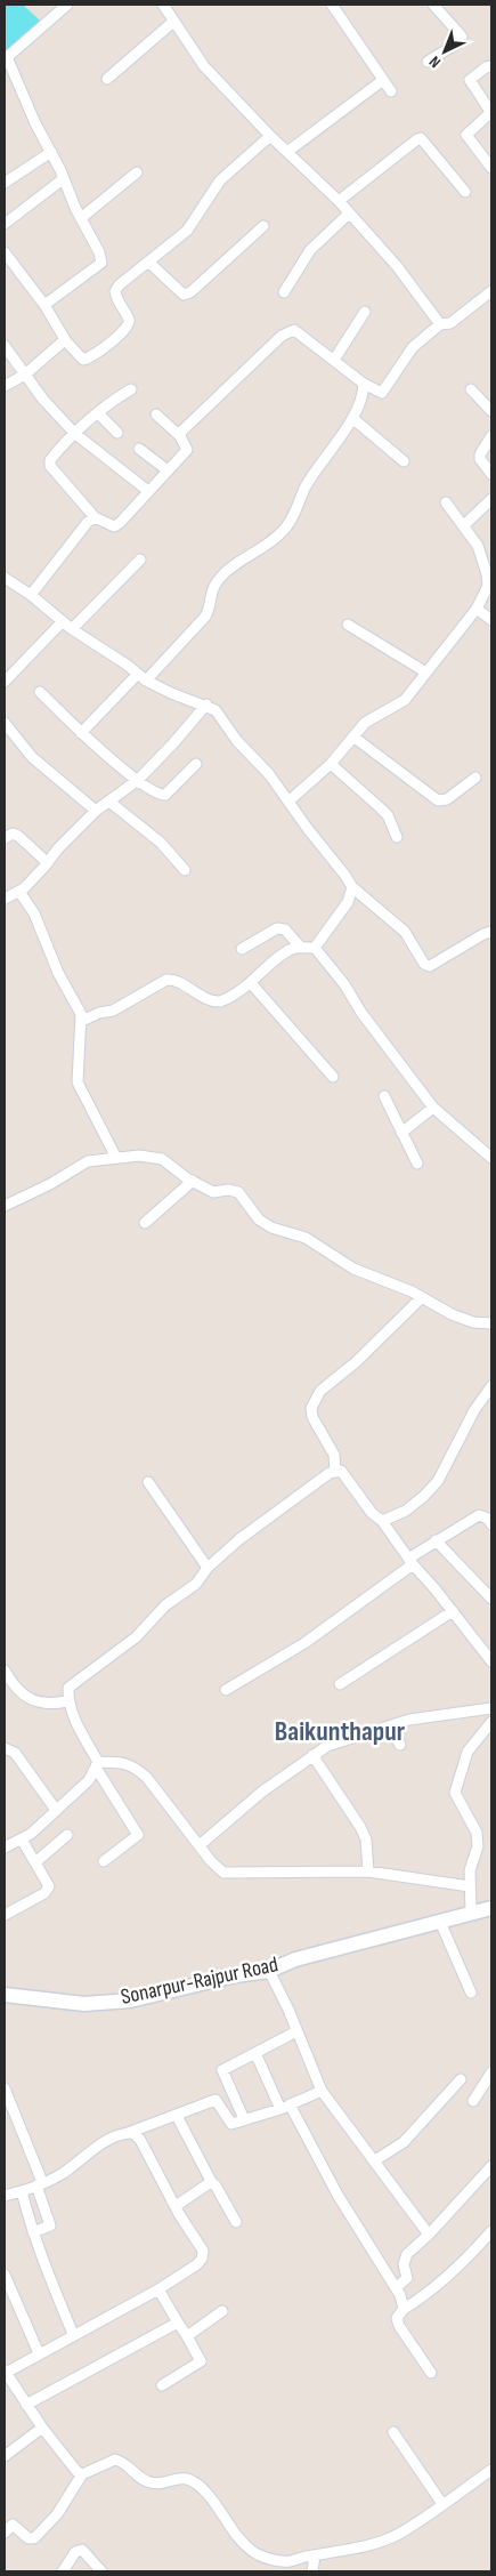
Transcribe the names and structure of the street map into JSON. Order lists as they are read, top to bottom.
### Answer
{
  "streets": {
    "main road": ["Sonarpur-Rajpur Road"]
  },
  "districts": ["Baikunthapur"],
  "north": "bottom left"
}
